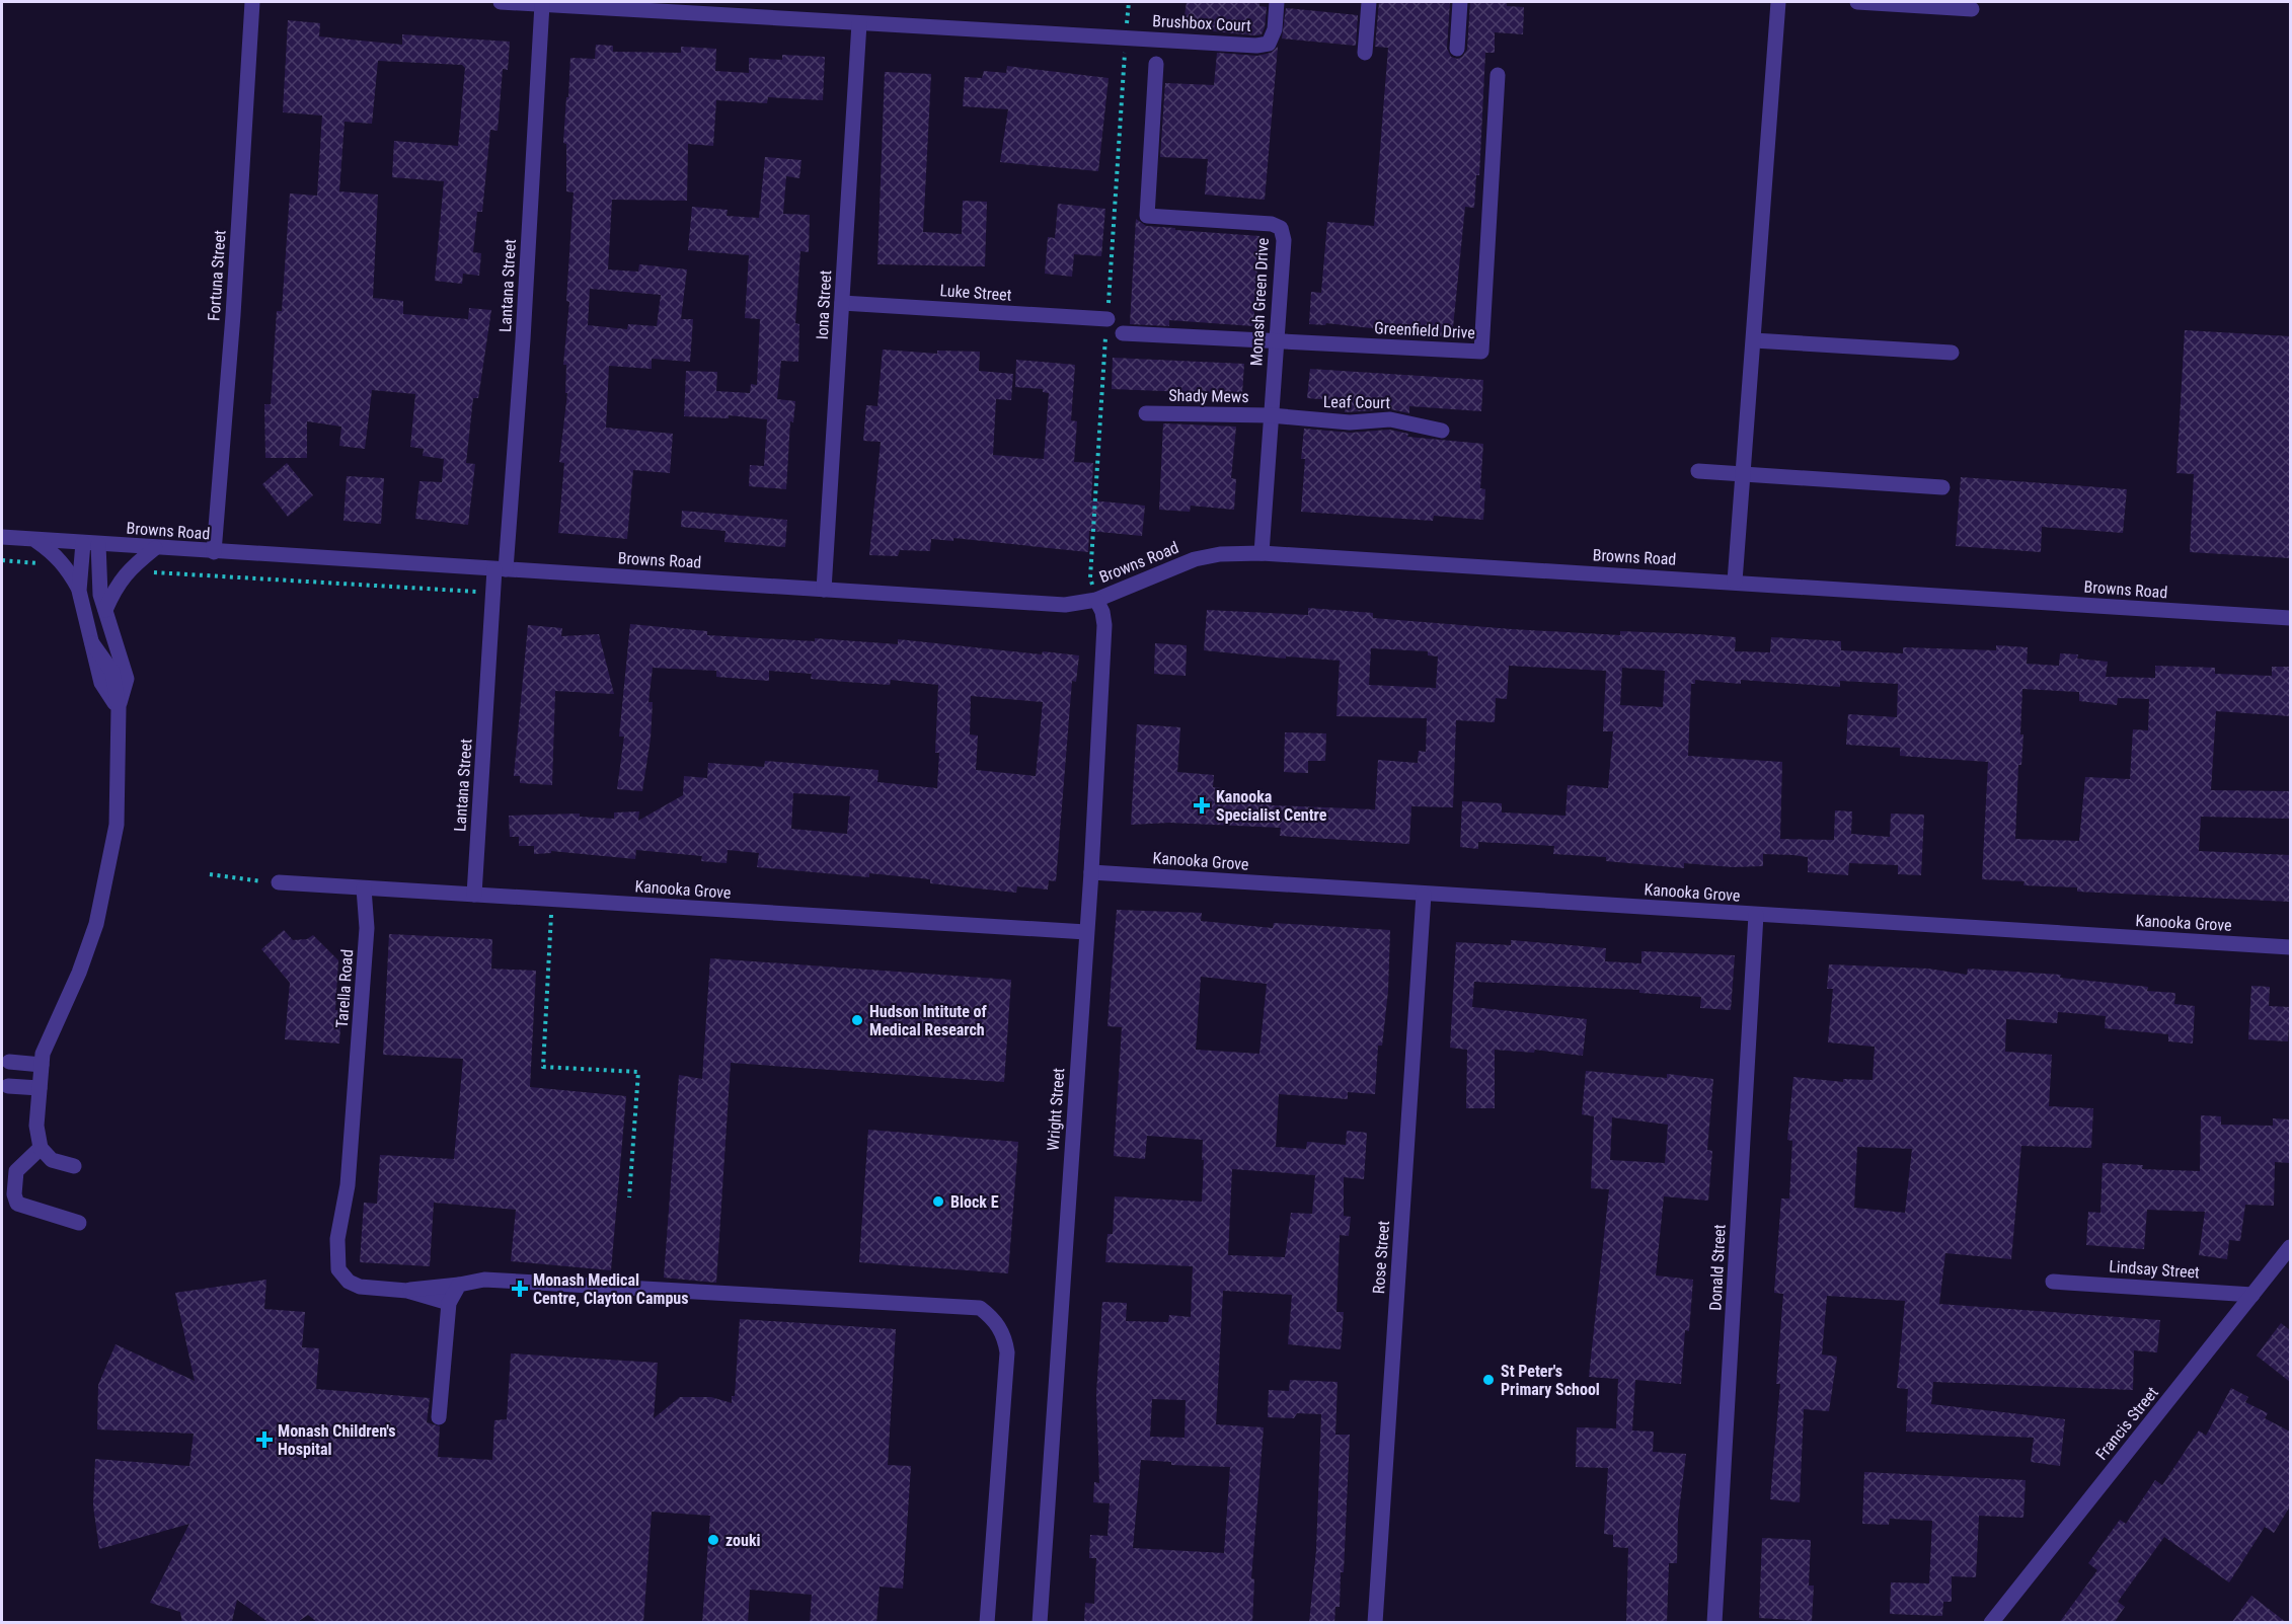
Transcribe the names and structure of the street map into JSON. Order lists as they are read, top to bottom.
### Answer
{
  "streets": {
    "street": [
      "Brushbox Court",
      "Fortuna Street",
      "Lantana Street",
      "Luke Street",
      "Monash Green Drive",
      "Iona Street",
      "Greenfield Drive",
      "Shady Mews",
      "Leaf Court",
      "Browns Road",
      "Kanooka Grove",
      "Tarella Road",
      "Wright Street",
      "Rose Street",
      "Donald Street",
      "Lindsay Street",
      "Francis Street"
    ]
  },
  "crossings": [
    ["Brushbox Court", "Iona Street"],
    ["Fortuna Street", "Browns Road"],
    ["Lantana Street", "Browns Road"],
    ["Lantana Street", "Kanooka Grove"],
    ["Luke Street", "Iona Street"],
    ["Monash Green Drive", "Greenfield Drive"],
    ["Monash Green Drive", "Shady Mews"],
    ["Monash Green Drive", "Leaf Court"],
    ["Monash Green Drive", "Browns Road"],
    ["Iona Street", "Browns Road"],
    ["Shady Mews", "Leaf Court"],
    ["Browns Road", "Wright Street"],
    ["Kanooka Grove", "Tarella Road"],
    ["Kanooka Grove", "Wright Street"],
    ["Kanooka Grove", "Rose Street"],
    ["Kanooka Grove", "Donald Street"],
    ["Lindsay Street", "Francis Street"]
  ],
  "places": {
    "health": ["Kanooka Specialist Centre", "Monash Medical Centre, Clayton Campus", "Monash Children's Hospital"],
    "other": [
      "Hudson Intitute of Medical Research",
      "Block E",
      "St Peter's Primary School",
      "zouki"
    ]
  }
}
